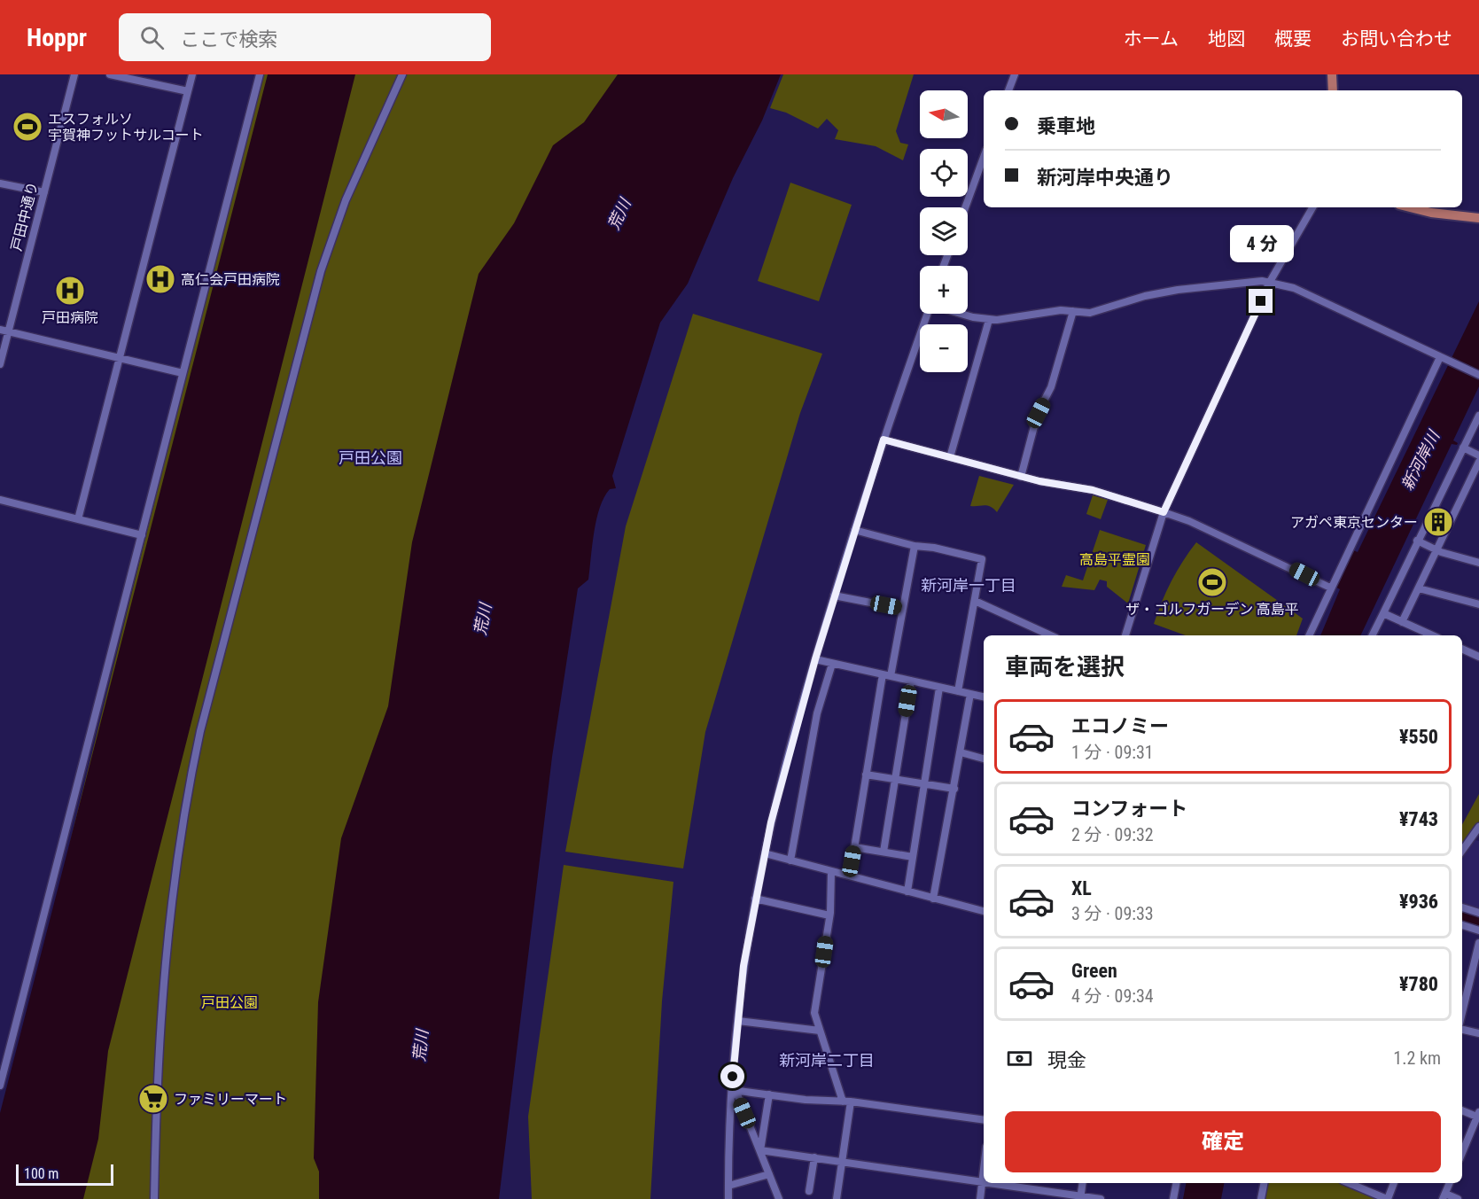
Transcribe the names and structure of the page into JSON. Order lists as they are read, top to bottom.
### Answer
{
  "streets": {
    "street": ["戸田中通り"]
  },
  "districts": ["戸田公園", "新河岸一丁目", "新河岸二丁目"],
  "water": ["荒川", "新河岸川"],
  "parks": ["高島平霊園", "戸田公園"],
  "places": {
    "sports": ["エスフォルソ 宇賀神フットサルコート", "ザ・ゴルフガーデン 高島平"],
    "hospital": ["高仁会戸田病院", "戸田病院"],
    "building": ["アガペ東京センター"],
    "supermarket": ["ファミリーマート"]
  },
  "scale_bar": "100 m",
  "north": "left",
  "page": {
    "header": "Hoppr",
    "search": "ここで検索",
    "nav": [
      "ホーム",
      "地図",
      "概要",
      "お問い合わせ"
    ],
    "map_buttons": ["+", "−"],
    "banner": ["乗車地", "新河岸中央通り"],
    "bubble": "4 分",
    "heading": "車両を選択",
    "list": [
      {
        "name": "エコノミー",
        "note": "1 分 · 09:31",
        "value": "¥550"
      },
      {
        "name": "コンフォート",
        "note": "2 分 · 09:32",
        "value": "¥743"
      },
      {
        "name": "XL",
        "note": "3 分 · 09:33",
        "value": "¥936"
      },
      {
        "name": "Green",
        "note": "4 分 · 09:34",
        "value": "¥780"
      }
    ],
    "pay": ["現金", "1.2 km"],
    "buttons": "確定",
    "scale": "100 m"
  }
}
